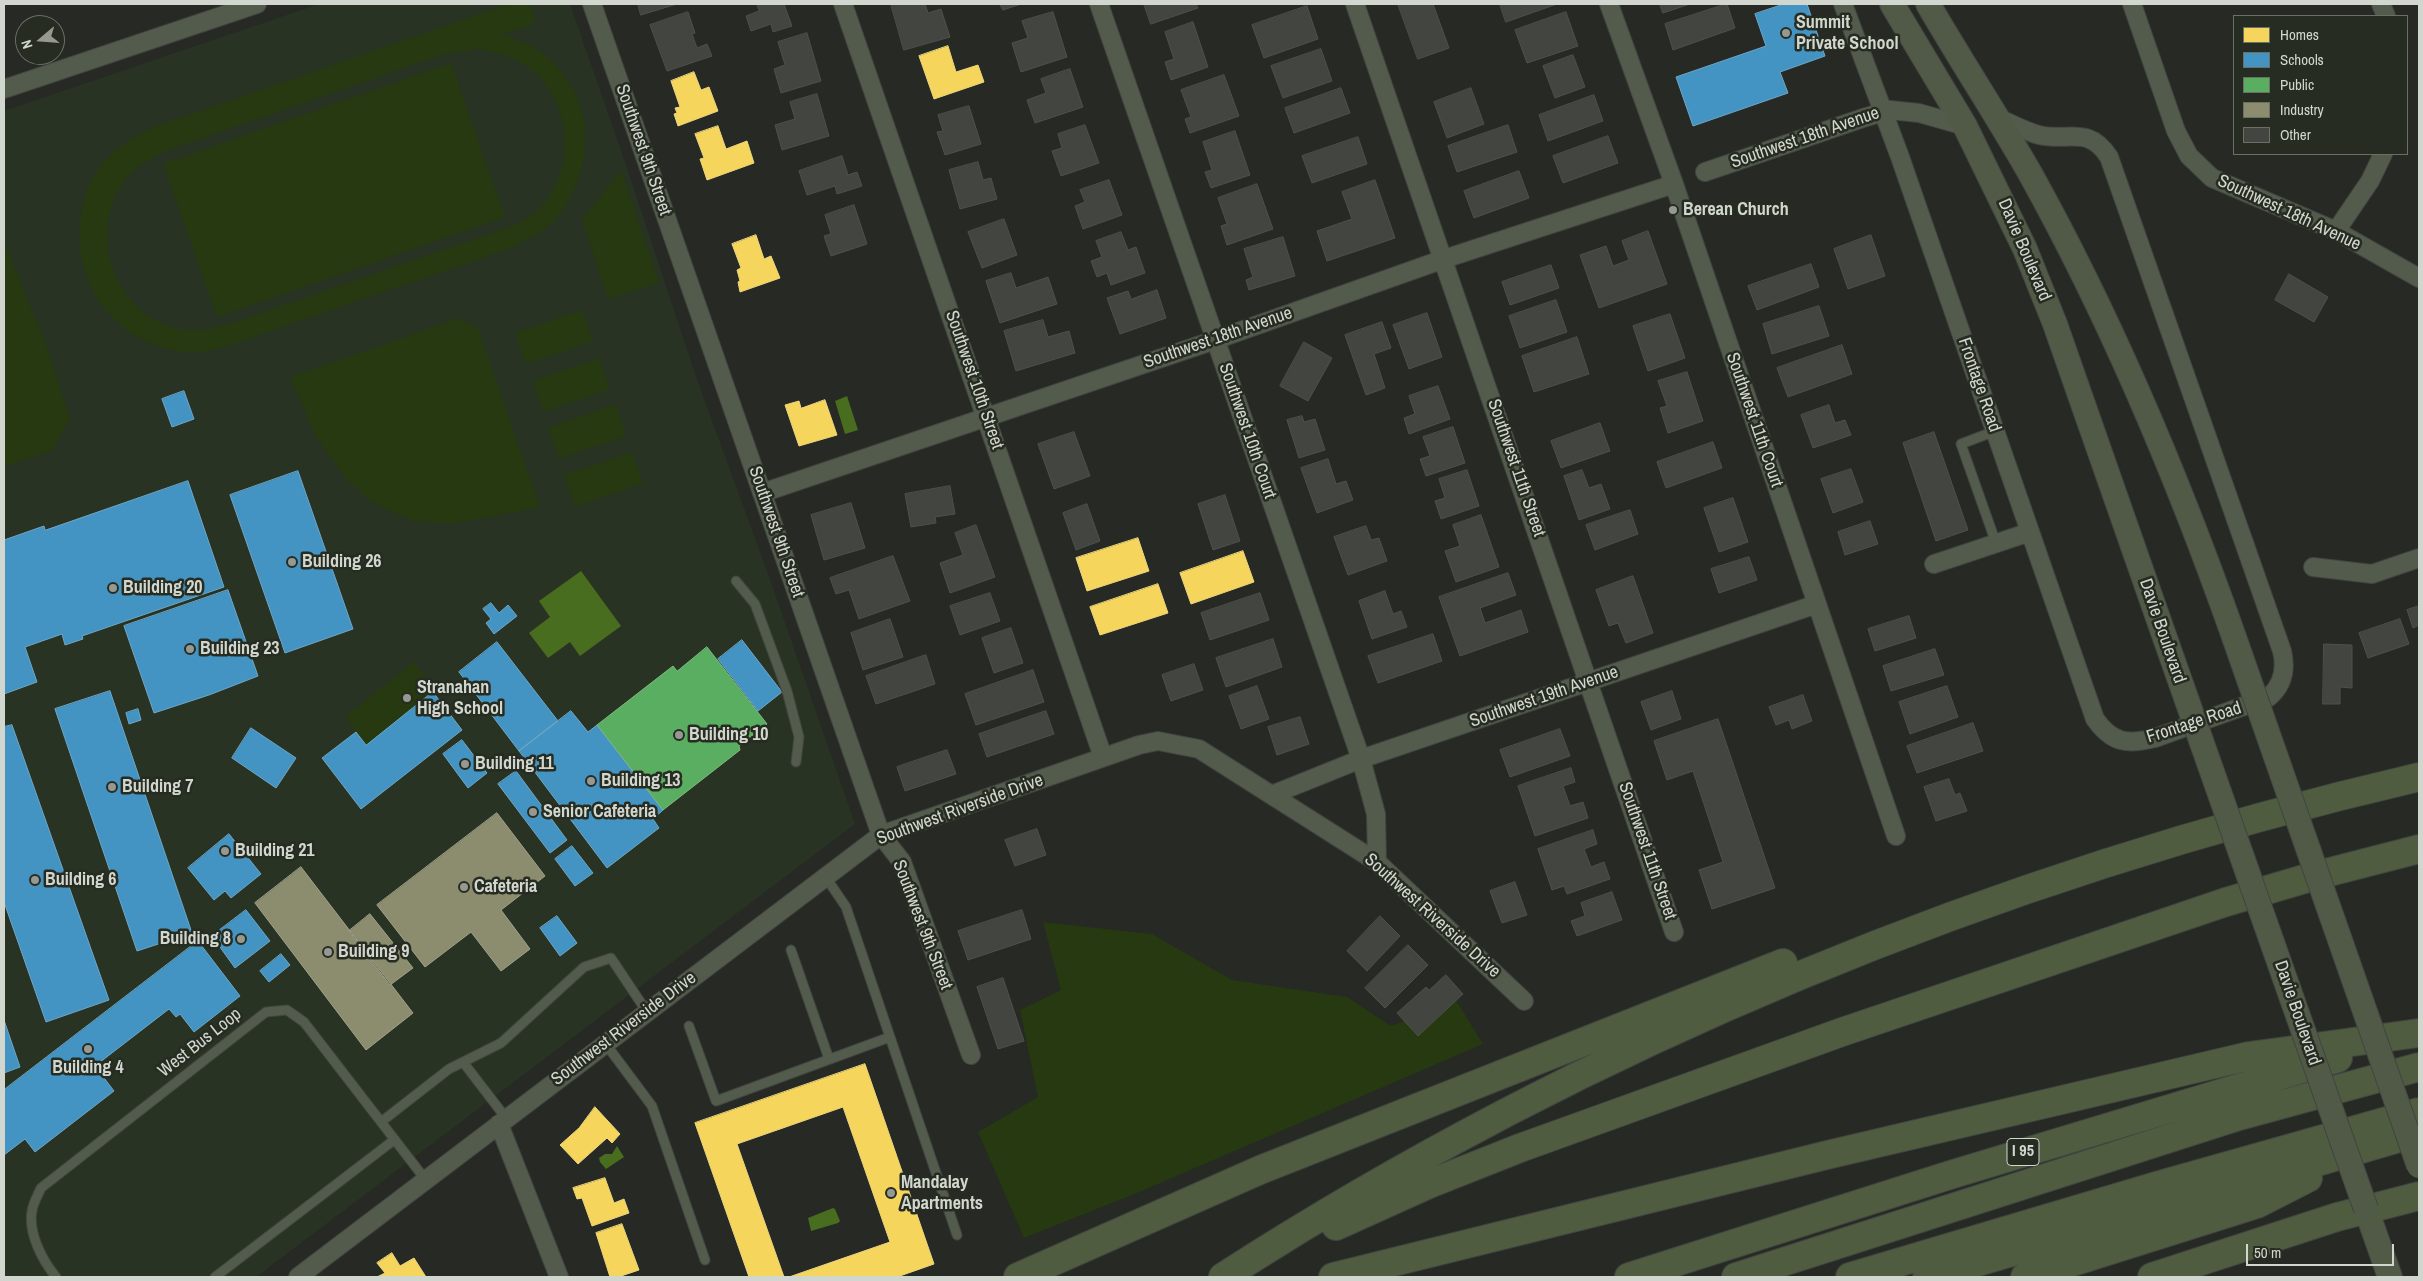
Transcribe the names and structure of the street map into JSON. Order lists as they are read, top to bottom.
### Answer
{
  "streets": {
    "highway": ["I 95"],
    "main road": ["Davie Boulevard"],
    "street": [
      "Southwest 18th Avenue",
      "Southwest 9th Street",
      "Southwest 10th Street",
      "Frontage Road",
      "Southwest 11th Court",
      "Southwest 10th Court",
      "Southwest 11th Street",
      "Southwest 19th Avenue",
      "Southwest Riverside Drive"
    ],
    "lane": ["West Bus Loop"]
  },
  "crossings": [
    ["Southwest 18th Avenue", "Southwest 9th Street"],
    ["Southwest 18th Avenue", "Davie Boulevard"],
    ["Southwest 18th Avenue", "Southwest 10th Street"],
    ["Southwest 18th Avenue", "Frontage Road"],
    ["Southwest 18th Avenue", "Southwest 11th Court"],
    ["Southwest 18th Avenue", "Southwest 10th Court"],
    ["Southwest 18th Avenue", "Southwest 11th Street"],
    ["Southwest 9th Street", "Southwest Riverside Drive"],
    ["Davie Boulevard", "Frontage Road"],
    ["Southwest 10th Street", "Southwest Riverside Drive"],
    ["Southwest 11th Court", "Southwest 19th Avenue"],
    ["Southwest 10th Court", "Southwest 19th Avenue"],
    ["Southwest 10th Court", "Southwest Riverside Drive"],
    ["Southwest 11th Street", "Southwest 19th Avenue"],
    ["Southwest 19th Avenue", "Southwest Riverside Drive"],
    ["Southwest Riverside Drive", "West Bus Loop"]
  ],
  "places": [
    "Summit Private School",
    "Berean Church",
    "Building 26",
    "Building 20",
    "Building 23",
    "Stranahan High School",
    "Building 10",
    "Building 11",
    "Building 13",
    "Building 7",
    "Senior Cafeteria",
    "Building 21",
    "Building 6",
    "Cafeteria",
    "Building 8",
    "Building 9",
    "Building 4",
    "Mandalay Apartments"
  ],
  "legend": [
    "Homes",
    "Schools",
    "Public",
    "Industry",
    "Other"
  ],
  "scale_bar": "50 m",
  "north": "left"
}
